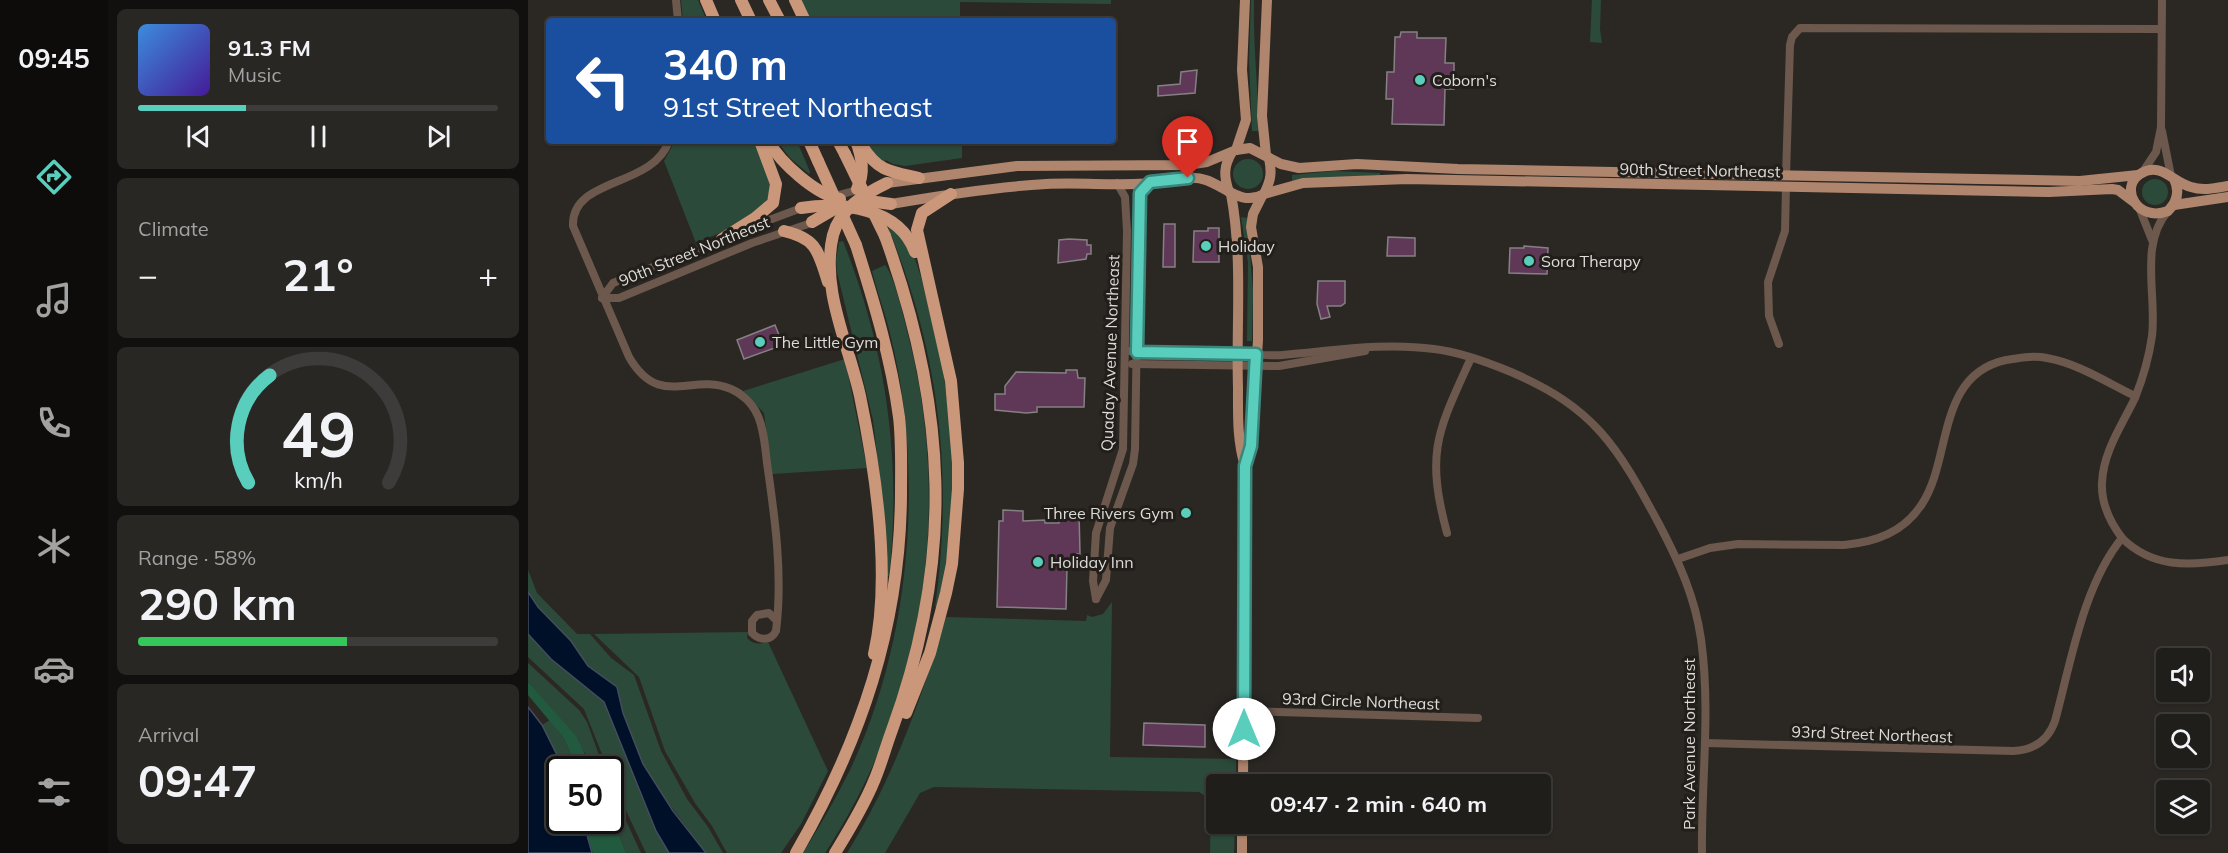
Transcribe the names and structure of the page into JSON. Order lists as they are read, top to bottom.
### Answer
{
  "streets": {
    "main road": ["90th Street Northeast"],
    "street": [
      "Quaday Avenue Northeast",
      "93rd Circle Northeast",
      "93rd Street Northeast",
      "Park Avenue Northeast"
    ]
  },
  "crossings": [
    ["93rd Street Northeast", "Park Avenue Northeast"]
  ],
  "places": [
    "Coborn's",
    "Holiday",
    "Sora Therapy",
    "The Little Gym",
    "Three Rivers Gym",
    "Holiday Inn"
  ],
  "page": {
    "tabs": "09:45",
    "turn": ["340 m", "91st Street Northeast"],
    "song": ["91.3 FM", "Music"],
    "tile": [
      "Climate",
      ["Range · 58%", "290 km"],
      ["Arrival", "09:47"]
    ],
    "heat": ["−", "21°", "+"],
    "limit": "50",
    "trip": "09:47 · 2 min · 640 m",
    "gauge": ["49", "km/h"]
  }
}
